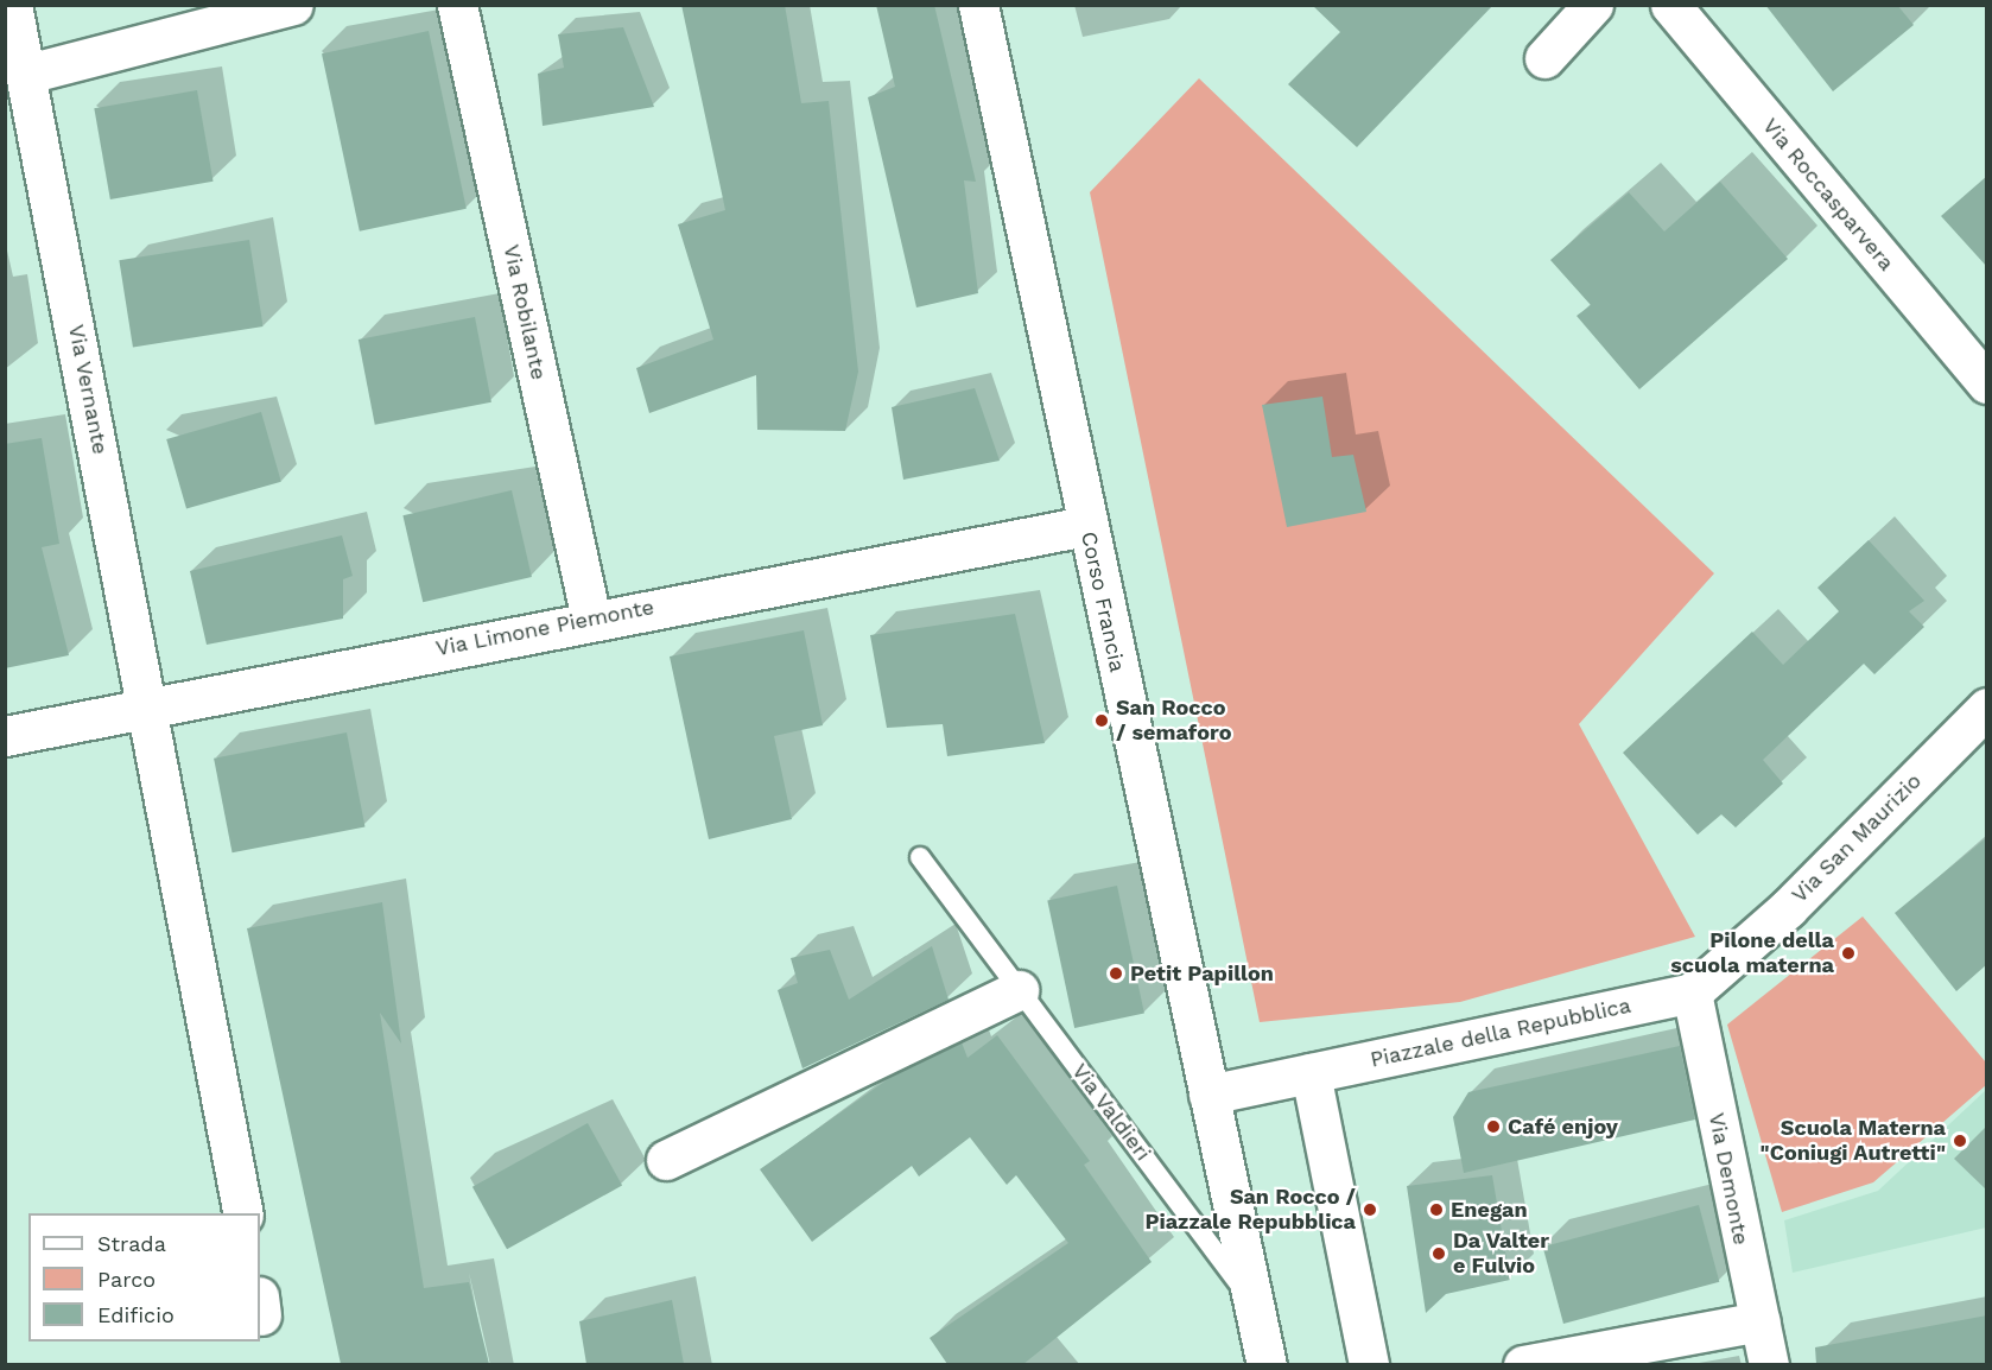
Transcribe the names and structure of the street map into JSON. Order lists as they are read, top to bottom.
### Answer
{
  "streets": {
    "street": [
      "Via Roccasparvera",
      "Via Robilante",
      "Via Vernante",
      "Corso Francia",
      "Via Limone Piemonte",
      "Via San Maurizio",
      "Piazzale della Repubblica",
      "Via Demonte"
    ],
    "lane": ["Via Valdieri"]
  },
  "crossings": [
    ["Via Robilante", "Via Limone Piemonte"],
    ["Via Vernante", "Via Limone Piemonte"],
    ["Corso Francia", "Via Limone Piemonte"],
    ["Corso Francia", "Piazzale della Repubblica"],
    ["Corso Francia", "Via Valdieri"],
    ["Via San Maurizio", "Piazzale della Repubblica"],
    ["Via San Maurizio", "Via Demonte"],
    ["Piazzale della Repubblica", "Via Demonte"]
  ],
  "places": [
    "San Rocco / semaforo",
    "Pilone della scuola materna",
    "Petit Papillon",
    "Café enjoy",
    "Scuola Materna \"Coniugi Autretti\"",
    "San Rocco / Piazzale Repubblica",
    "Enegan",
    "Da Valter e Fulvio"
  ],
  "legend": ["Strada", "Parco", "Edificio"]
}
